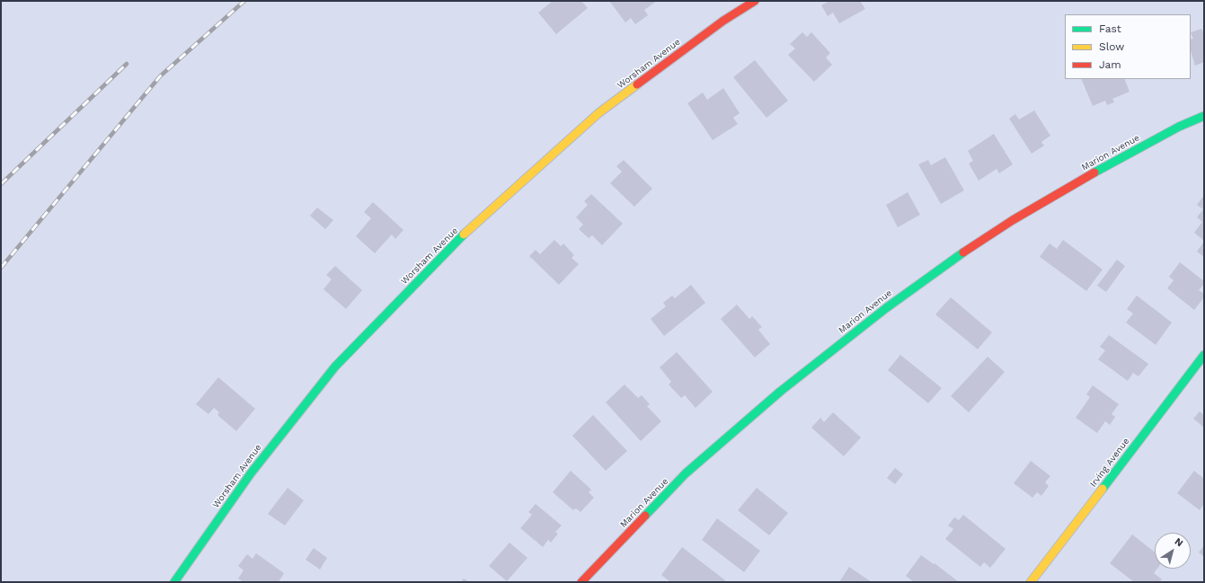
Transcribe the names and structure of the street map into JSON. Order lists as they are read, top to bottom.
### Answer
{
  "streets": {
    "street": ["Worsham Avenue", "Marion Avenue", "Irving Avenue"]
  },
  "legend": ["Fast", "Slow", "Jam"],
  "north": "top right"
}
